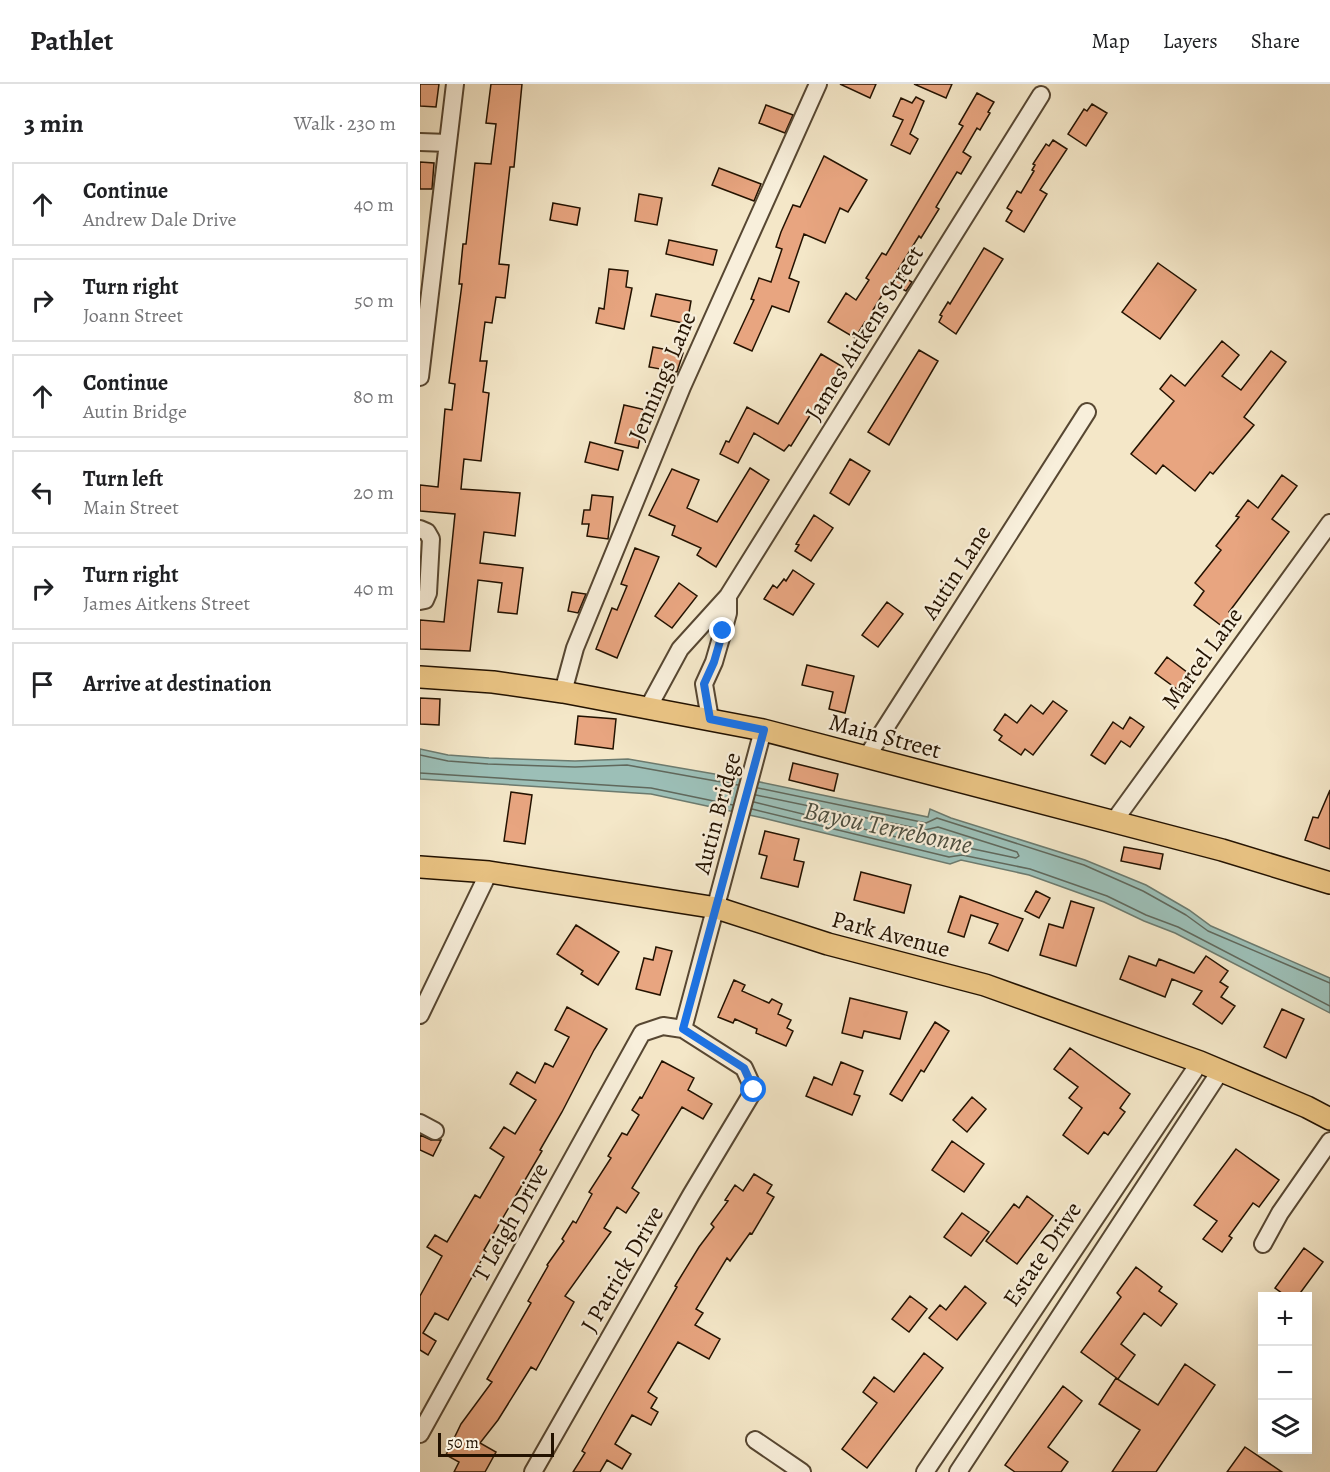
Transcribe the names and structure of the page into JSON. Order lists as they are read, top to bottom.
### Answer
{
  "streets": {
    "main road": ["Main Street", "Park Avenue"],
    "street": [
      "James Aitkens Street",
      "Jennings Lane",
      "Autin Lane",
      "Marcel Lane",
      "Autin Bridge",
      "T Leigh Drive",
      "Estate Drive",
      "J Patrick Drive"
    ]
  },
  "crossings": [
    ["James Aitkens Street", "Main Street"],
    ["Jennings Lane", "Main Street"],
    ["Autin Lane", "Main Street"],
    ["Marcel Lane", "Main Street"],
    ["Main Street", "Autin Bridge"],
    ["Autin Bridge", "Park Avenue"],
    ["Autin Bridge", "T Leigh Drive"],
    ["Autin Bridge", "J Patrick Drive"],
    ["Park Avenue", "Estate Drive"],
    ["T Leigh Drive", "J Patrick Drive"]
  ],
  "water": ["Bayou Terrebonne"],
  "scale_bar": "50 m",
  "page": {
    "header": "Pathlet",
    "nav": ["Map", "Layers", "Share"],
    "heading": ["3 min", "Walk · 230 m"],
    "list": [
      ["Continue", "Andrew Dale Drive", "40 m"],
      ["Turn right", "Joann Street", "50 m"],
      ["Continue", "Autin Bridge", "80 m"],
      ["Turn left", "Main Street", "20 m"],
      ["Turn right", "James Aitkens Street", "40 m"],
      "Arrive at destination"
    ],
    "map_buttons": ["+", "−"],
    "scale": "50 m"
  }
}
